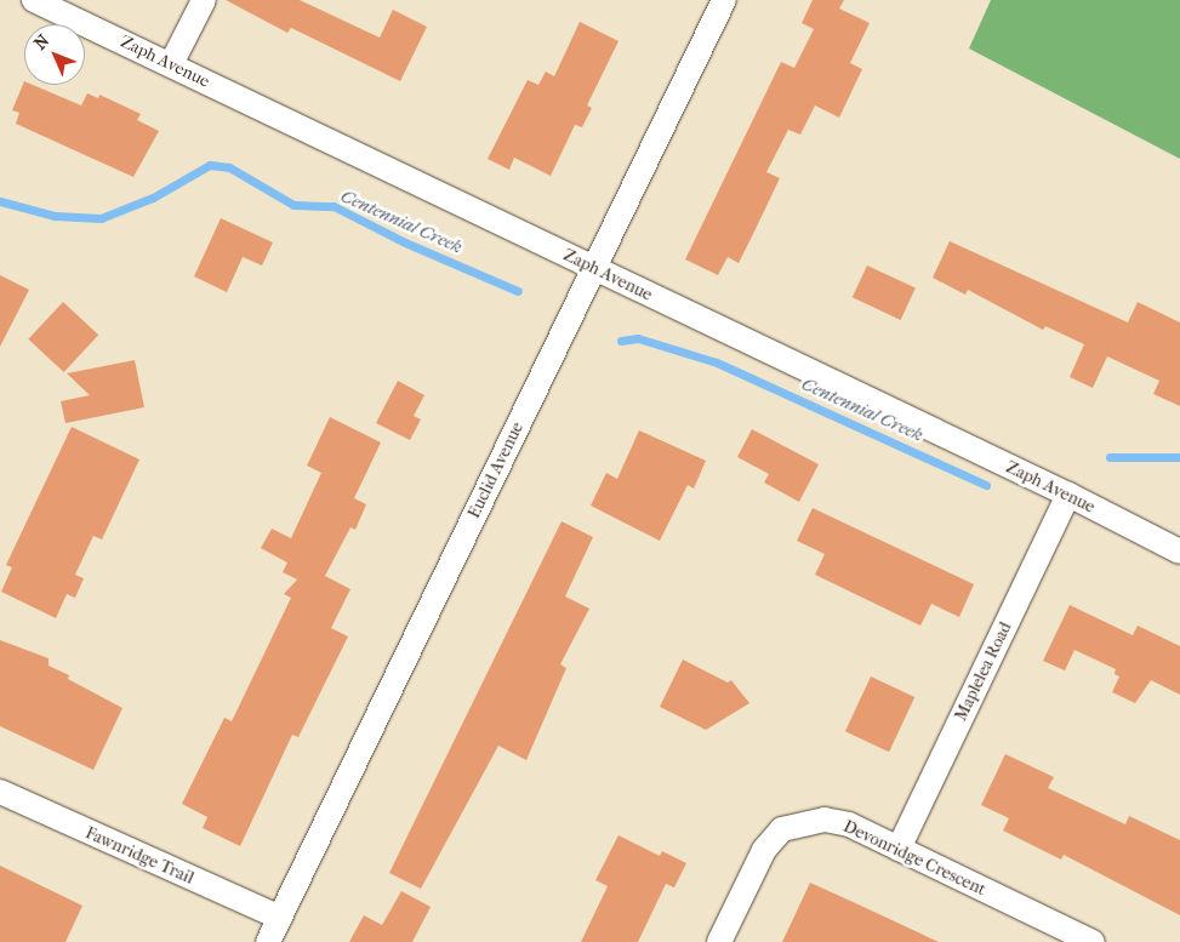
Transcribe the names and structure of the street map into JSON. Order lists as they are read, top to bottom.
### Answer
{
  "streets": {
    "street": [
      "Zaph Avenue",
      "Euclid Avenue",
      "Maplelea Road",
      "Fawnridge Trail",
      "Devonridge Crescent"
    ]
  },
  "crossings": [
    ["Zaph Avenue", "Euclid Avenue"],
    ["Zaph Avenue", "Maplelea Road"],
    ["Euclid Avenue", "Fawnridge Trail"],
    ["Maplelea Road", "Devonridge Crescent"]
  ],
  "water": ["Centennial Creek"],
  "north": "top left"
}
